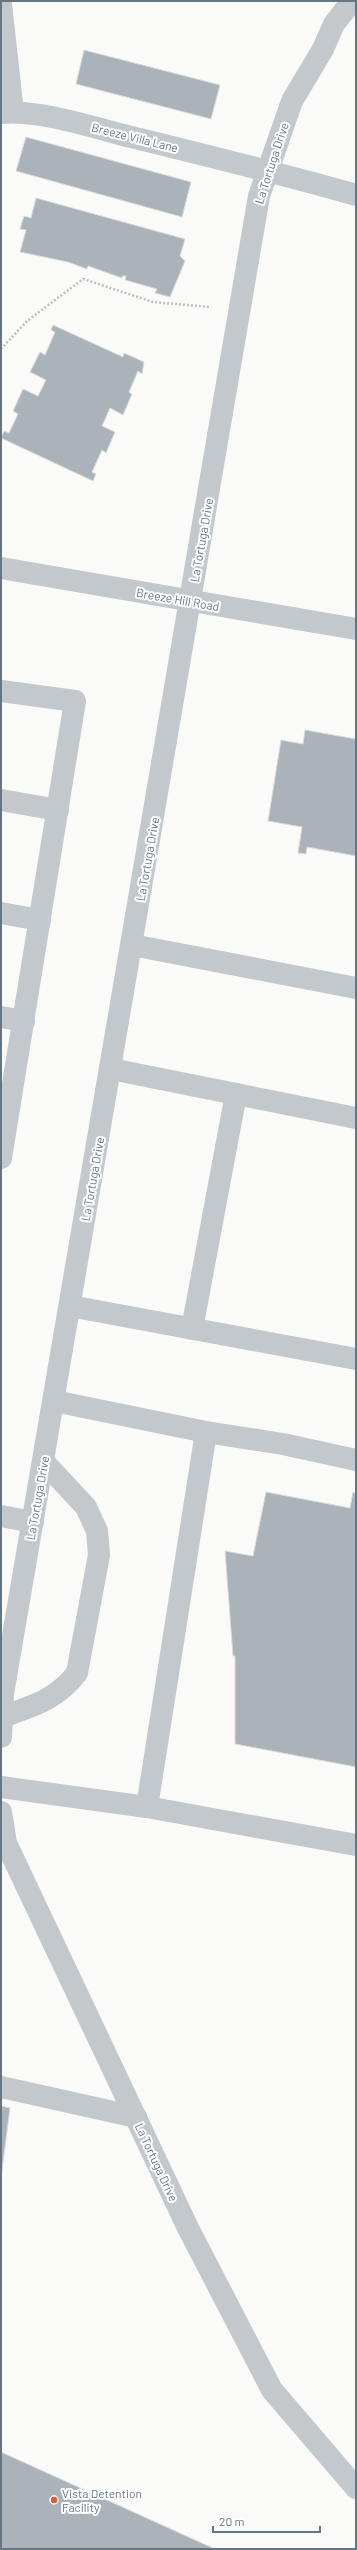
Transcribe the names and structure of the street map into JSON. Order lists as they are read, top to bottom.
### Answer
{
  "streets": {
    "street": ["Breeze Villa Lane", "La Tortuga Drive", "Breeze Hill Road"]
  },
  "crossings": [
    ["Breeze Villa Lane", "La Tortuga Drive"],
    ["La Tortuga Drive", "Breeze Hill Road"]
  ],
  "places": ["Vista Detention Facility"],
  "scale_bar": "20 m"
}
